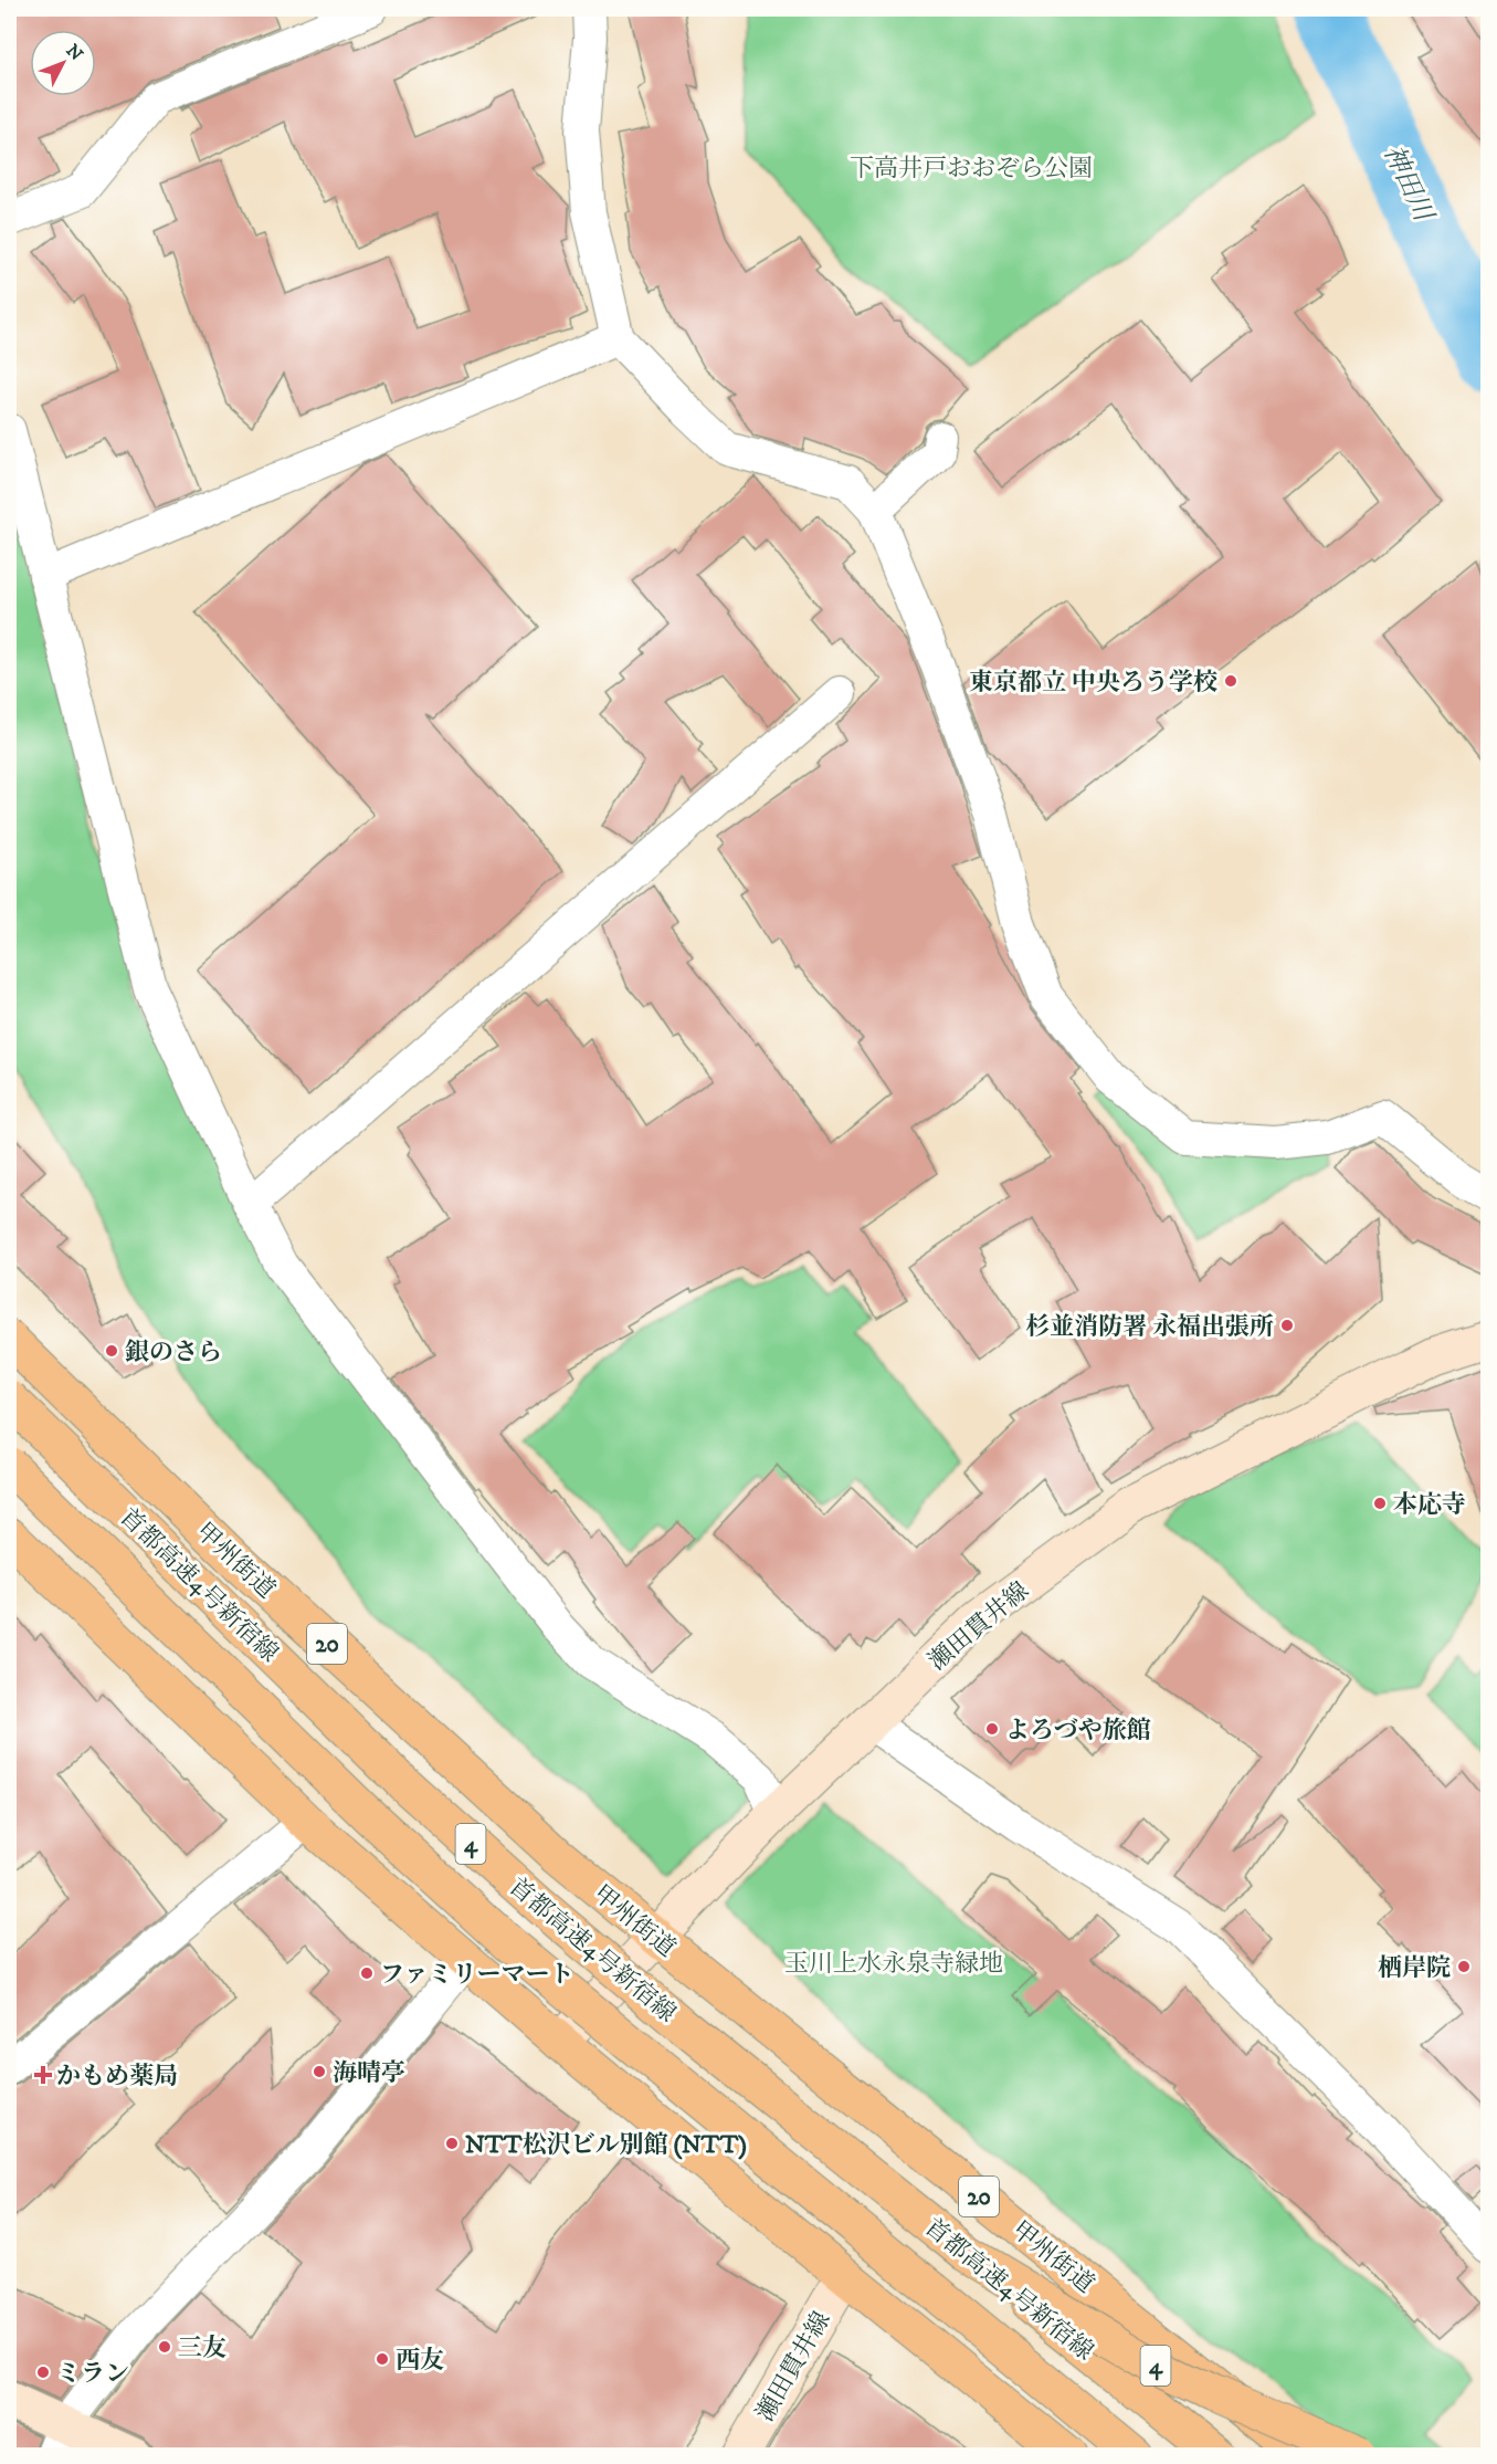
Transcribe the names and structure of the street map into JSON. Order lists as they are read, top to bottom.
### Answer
{
  "streets": {
    "highway": [
      "甲州街道",
      "首都高速4号新宿線",
      "20",
      "4"
    ],
    "main road": ["瀬田貫井線"]
  },
  "crossings": [
    ["甲州街道", "瀬田貫井線"],
    ["首都高速4号新宿線", "4"]
  ],
  "water": ["神田川"],
  "parks": ["下高井戸おおぞら公園", "玉川上水永泉寺緑地"],
  "places": {
    "other": [
      "東京都立 中央ろう学校",
      "杉並消防署 永福出張所",
      "銀のさら",
      "本応寺",
      "よろづや旅館",
      "栖岸院",
      "ファミリーマート",
      "海晴亭",
      "NTT松沢ビル別館 (NTT)",
      "三友",
      "西友",
      "ミラン"
    ],
    "health": ["かもめ薬局"]
  },
  "north": "top right"
}
